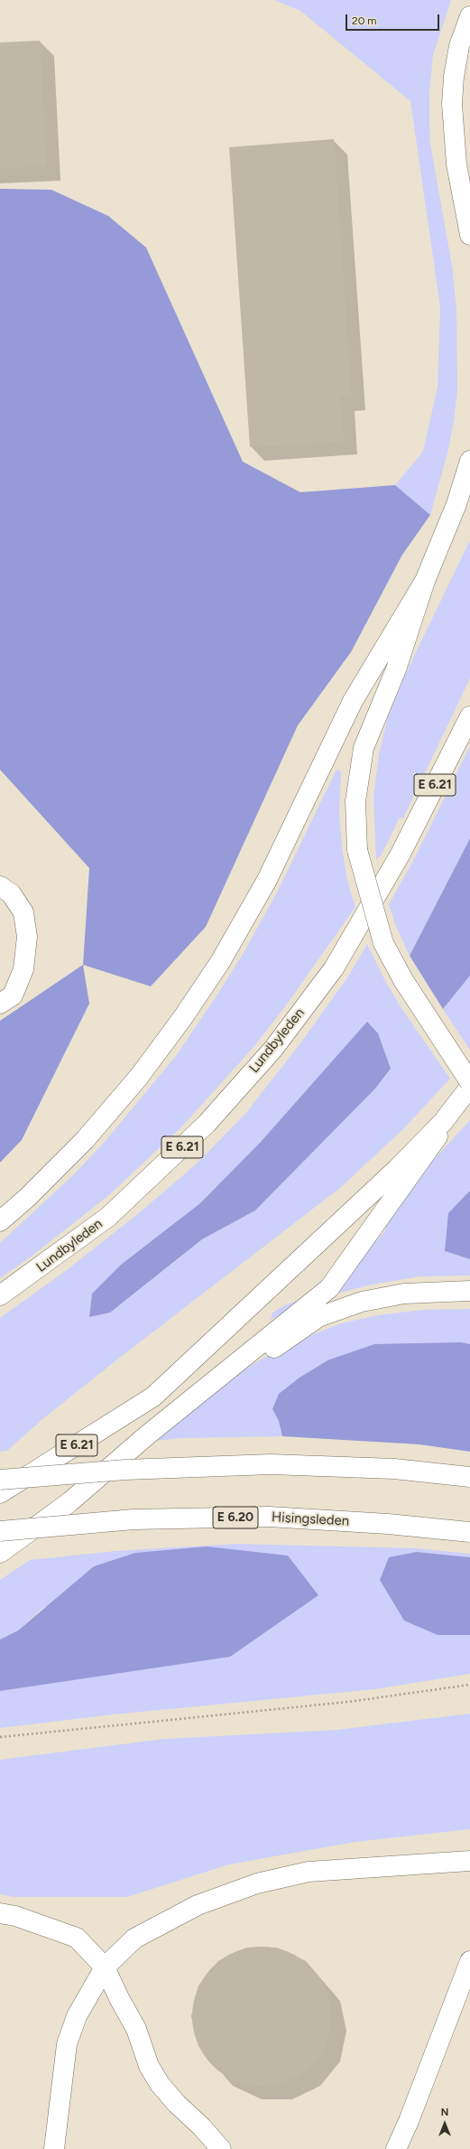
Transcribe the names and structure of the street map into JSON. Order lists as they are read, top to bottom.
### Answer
{
  "streets": {
    "main road": [
      "E 6.21",
      "Lundbyleden",
      "E 6.20",
      "Hisingsleden"
    ]
  },
  "scale_bar": "20 m",
  "north": "top"
}
